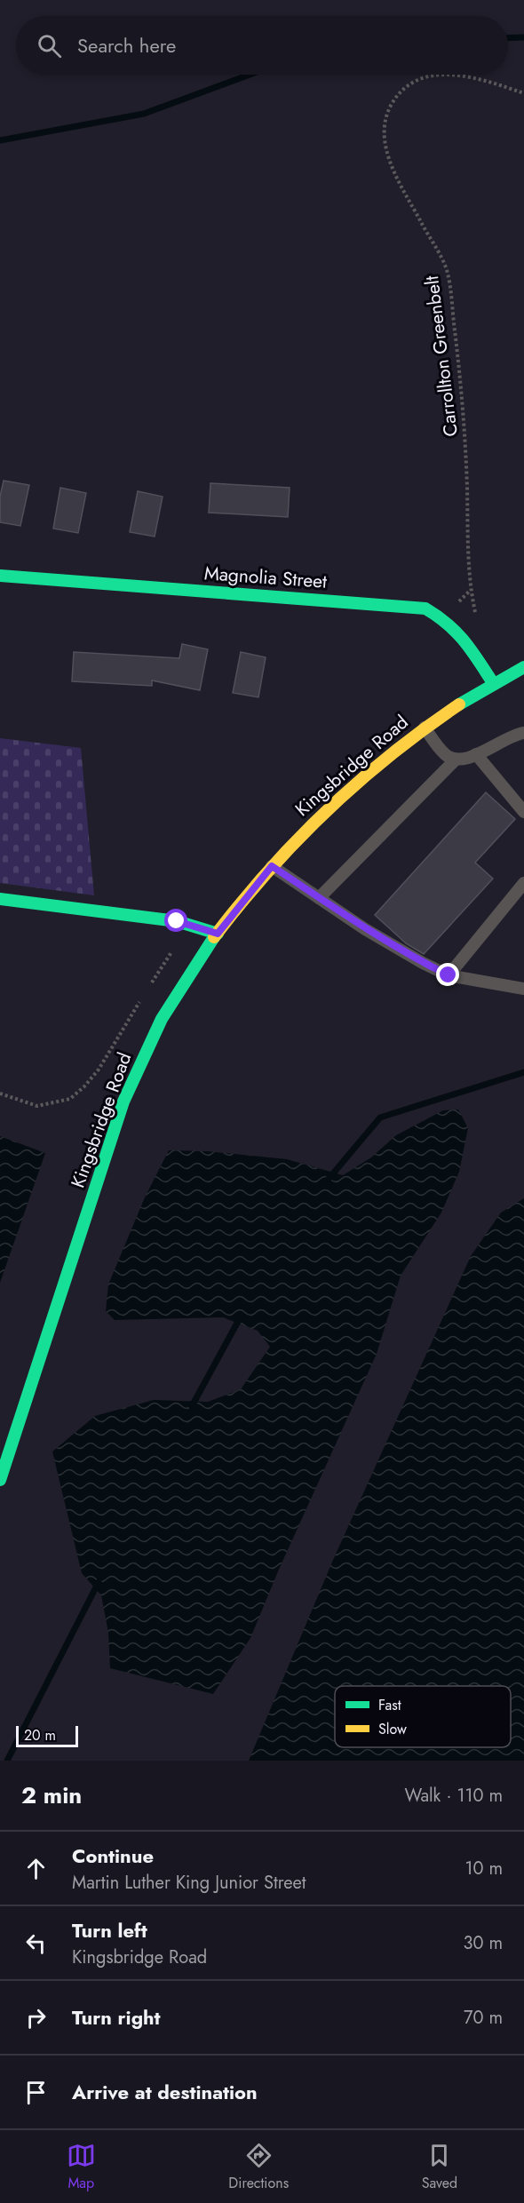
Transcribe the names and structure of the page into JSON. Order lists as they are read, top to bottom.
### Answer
{
  "streets": {
    "street": ["Magnolia Street", "Kingsbridge Road"],
    "path": ["Carrollton Greenbelt"]
  },
  "crossings": [
    ["Magnolia Street", "Kingsbridge Road"]
  ],
  "legend": ["Fast", "Slow"],
  "scale_bar": "20 m",
  "page": {
    "search": "Search here",
    "scale": "20 m",
    "heading": ["2 min", "Walk · 110 m"],
    "list": [
      ["Continue", "Martin Luther King Junior Street", "10 m"],
      ["Turn left", "Kingsbridge Road", "30 m"],
      ["Turn right", "70 m"],
      "Arrive at destination"
    ],
    "nav": ["Map", "Directions", "Saved"]
  }
}
